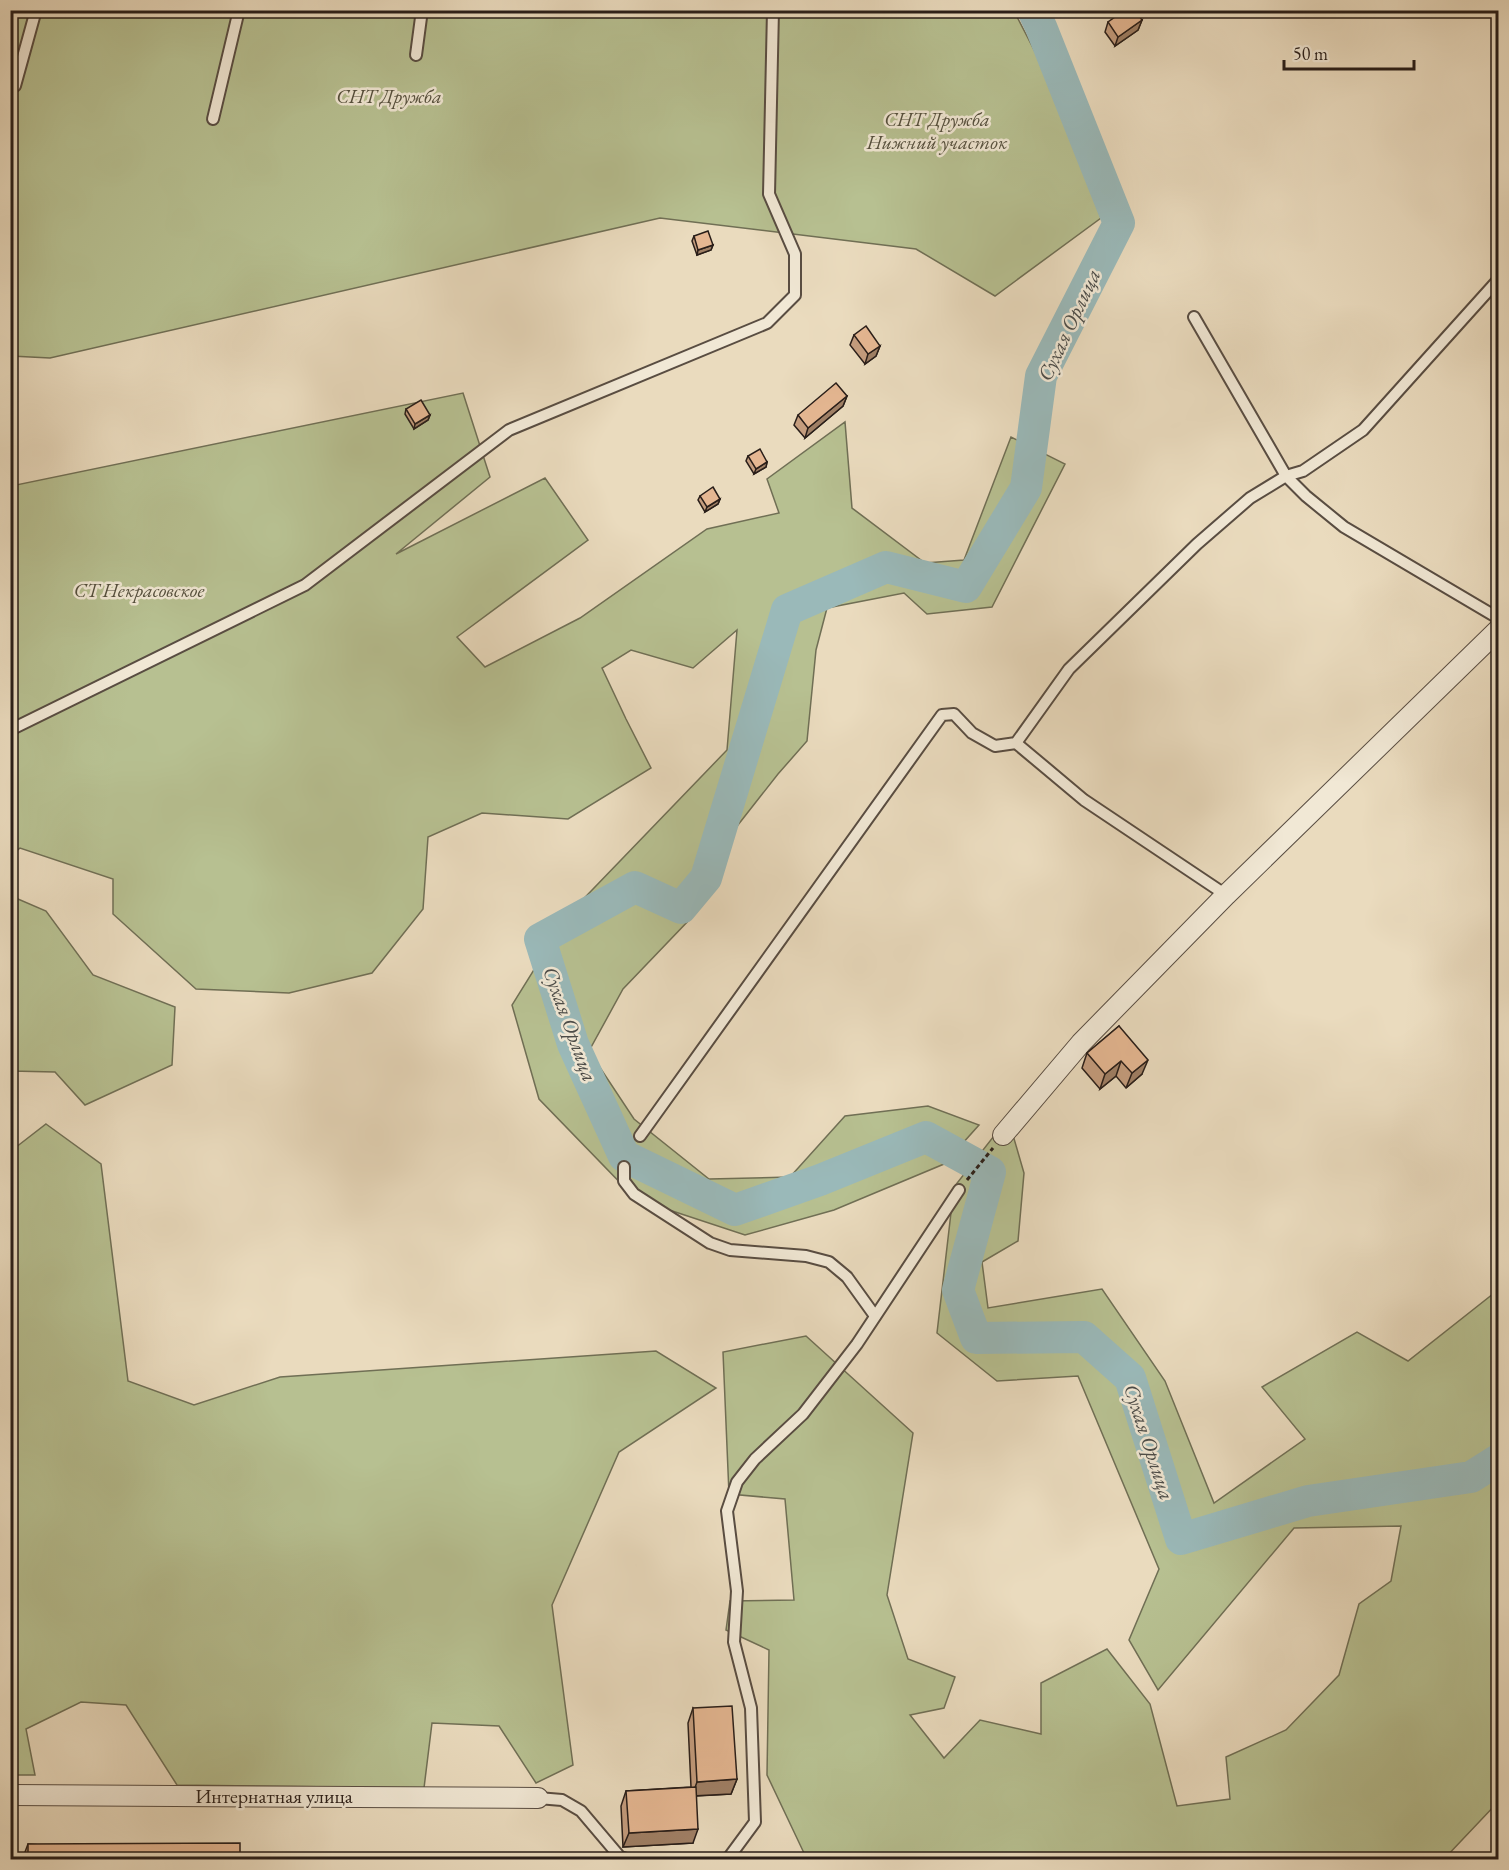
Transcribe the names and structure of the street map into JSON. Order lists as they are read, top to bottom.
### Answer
{
  "streets": {
    "street": ["Интернатная улица"]
  },
  "water": ["Сухая Орлица"],
  "parks": ["СНТ Дружба", "СНТ Дружба Нижний участок", "СТ Некрасовское"],
  "scale_bar": "50 m"
}
